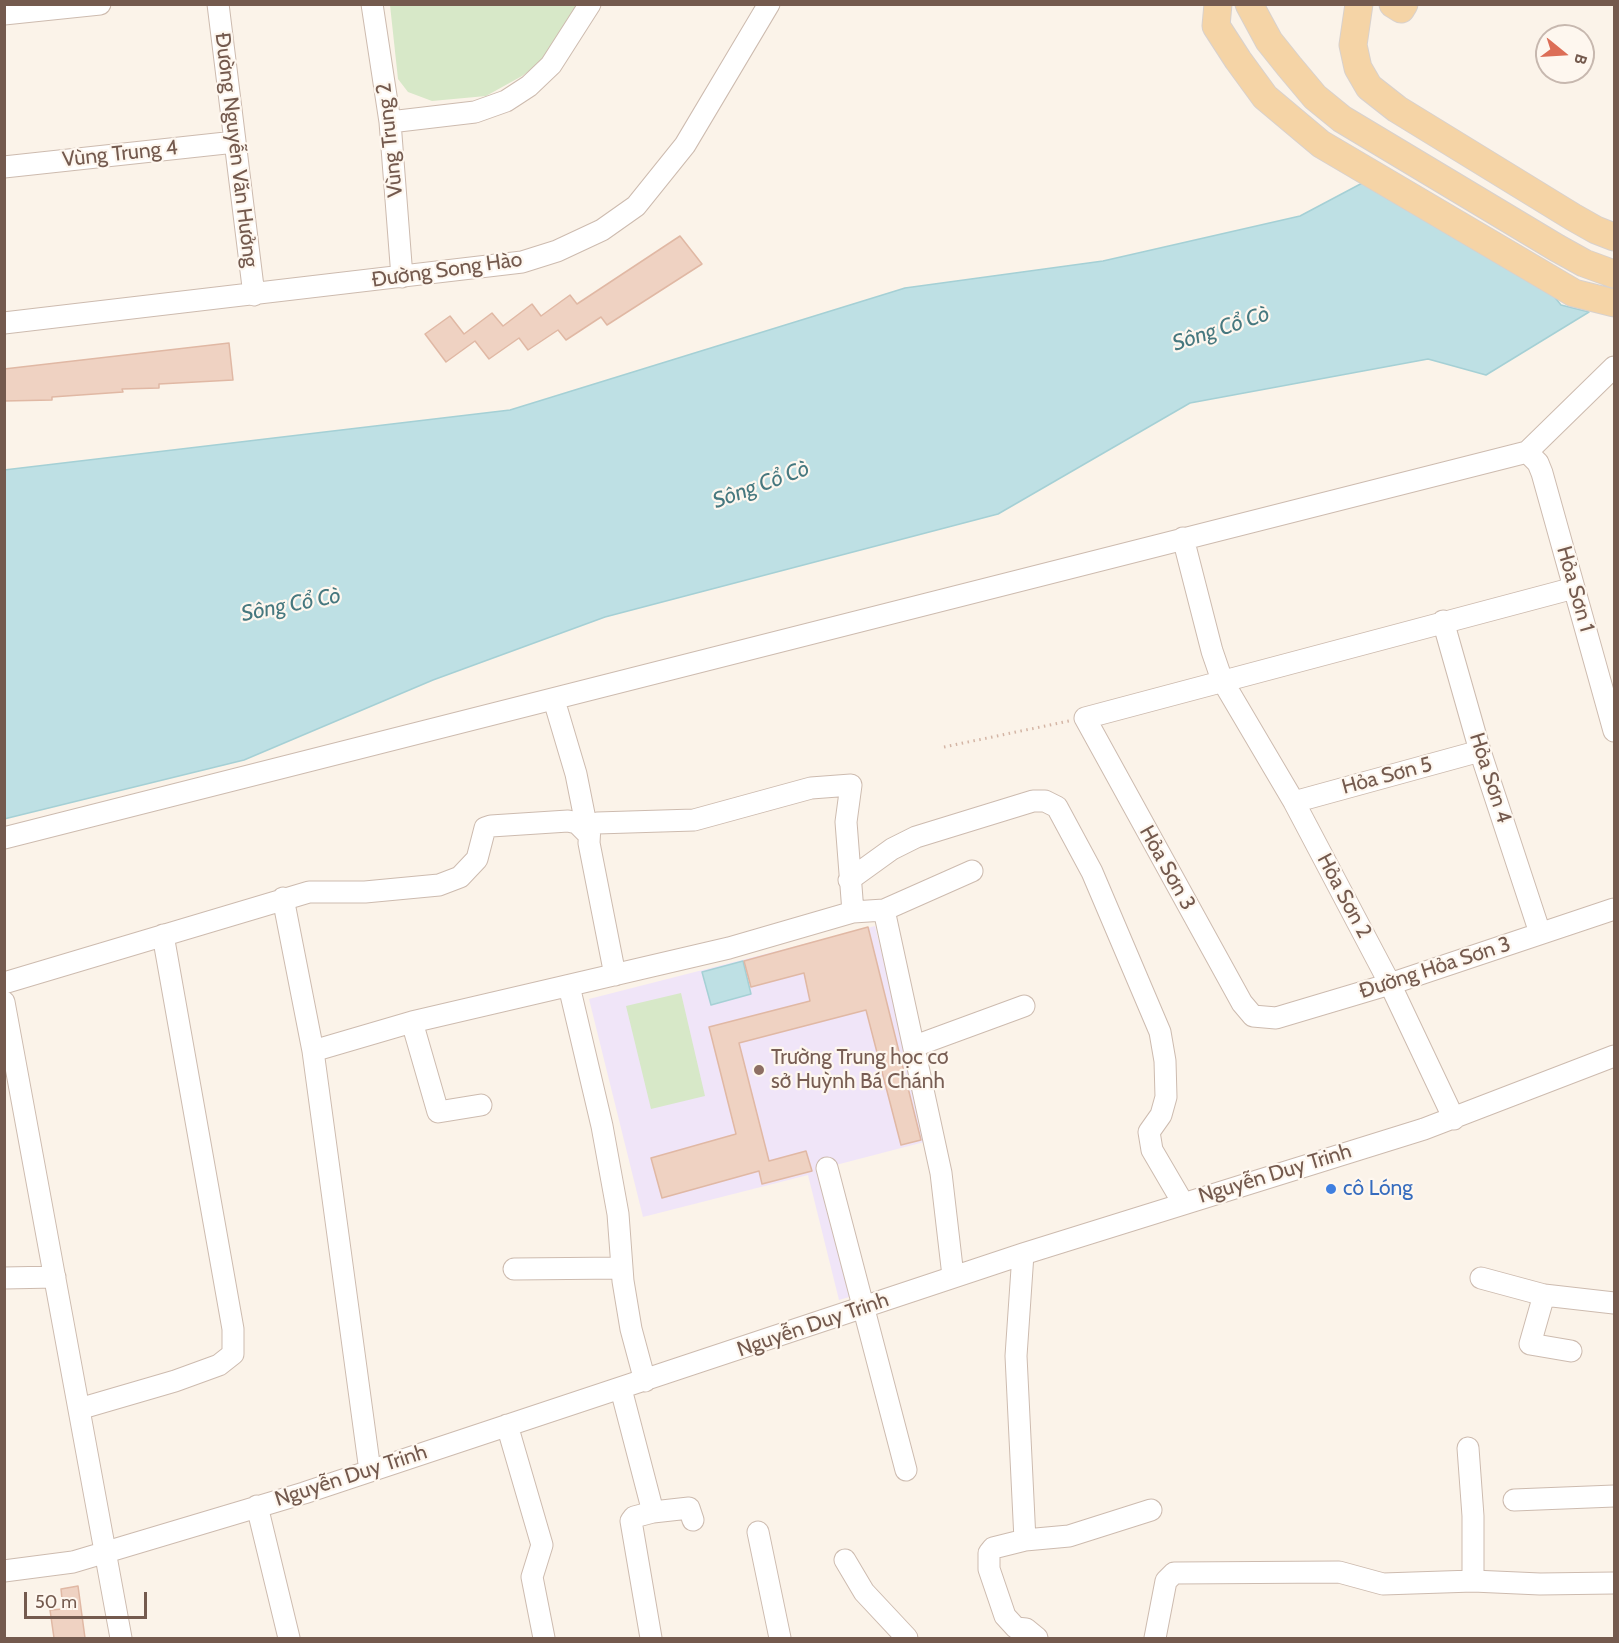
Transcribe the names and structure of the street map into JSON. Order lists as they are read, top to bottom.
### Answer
{
  "streets": {
    "street": [
      "Vùng Trung 2",
      "Đường Nguyễn Văn Hưởng",
      "Vùng Trung 4",
      "Đường Song Hào",
      "Hỏa Sơn 1",
      "Hỏa Sơn 5",
      "Hỏa Sơn 4",
      "Hỏa Sơn 3",
      "Hỏa Sơn 2",
      "Đường Hỏa Sơn 3",
      "Nguyễn Duy Trinh"
    ]
  },
  "crossings": [
    ["Vùng Trung 2", "Đường Song Hào"],
    ["Đường Nguyễn Văn Hưởng", "Vùng Trung 4"],
    ["Đường Nguyễn Văn Hưởng", "Đường Song Hào"],
    ["Hỏa Sơn 5", "Hỏa Sơn 4"],
    ["Hỏa Sơn 5", "Hỏa Sơn 2"],
    ["Hỏa Sơn 4", "Đường Hỏa Sơn 3"],
    ["Hỏa Sơn 3", "Đường Hỏa Sơn 3"],
    ["Hỏa Sơn 2", "Đường Hỏa Sơn 3"],
    ["Hỏa Sơn 2", "Nguyễn Duy Trinh"]
  ],
  "water": ["Sông Cổ Cò"],
  "places": ["Trường Trung học cơ sở Huỳnh Bá Chánh", "cô Lóng"],
  "scale_bar": "50 m",
  "north": "right"
}
